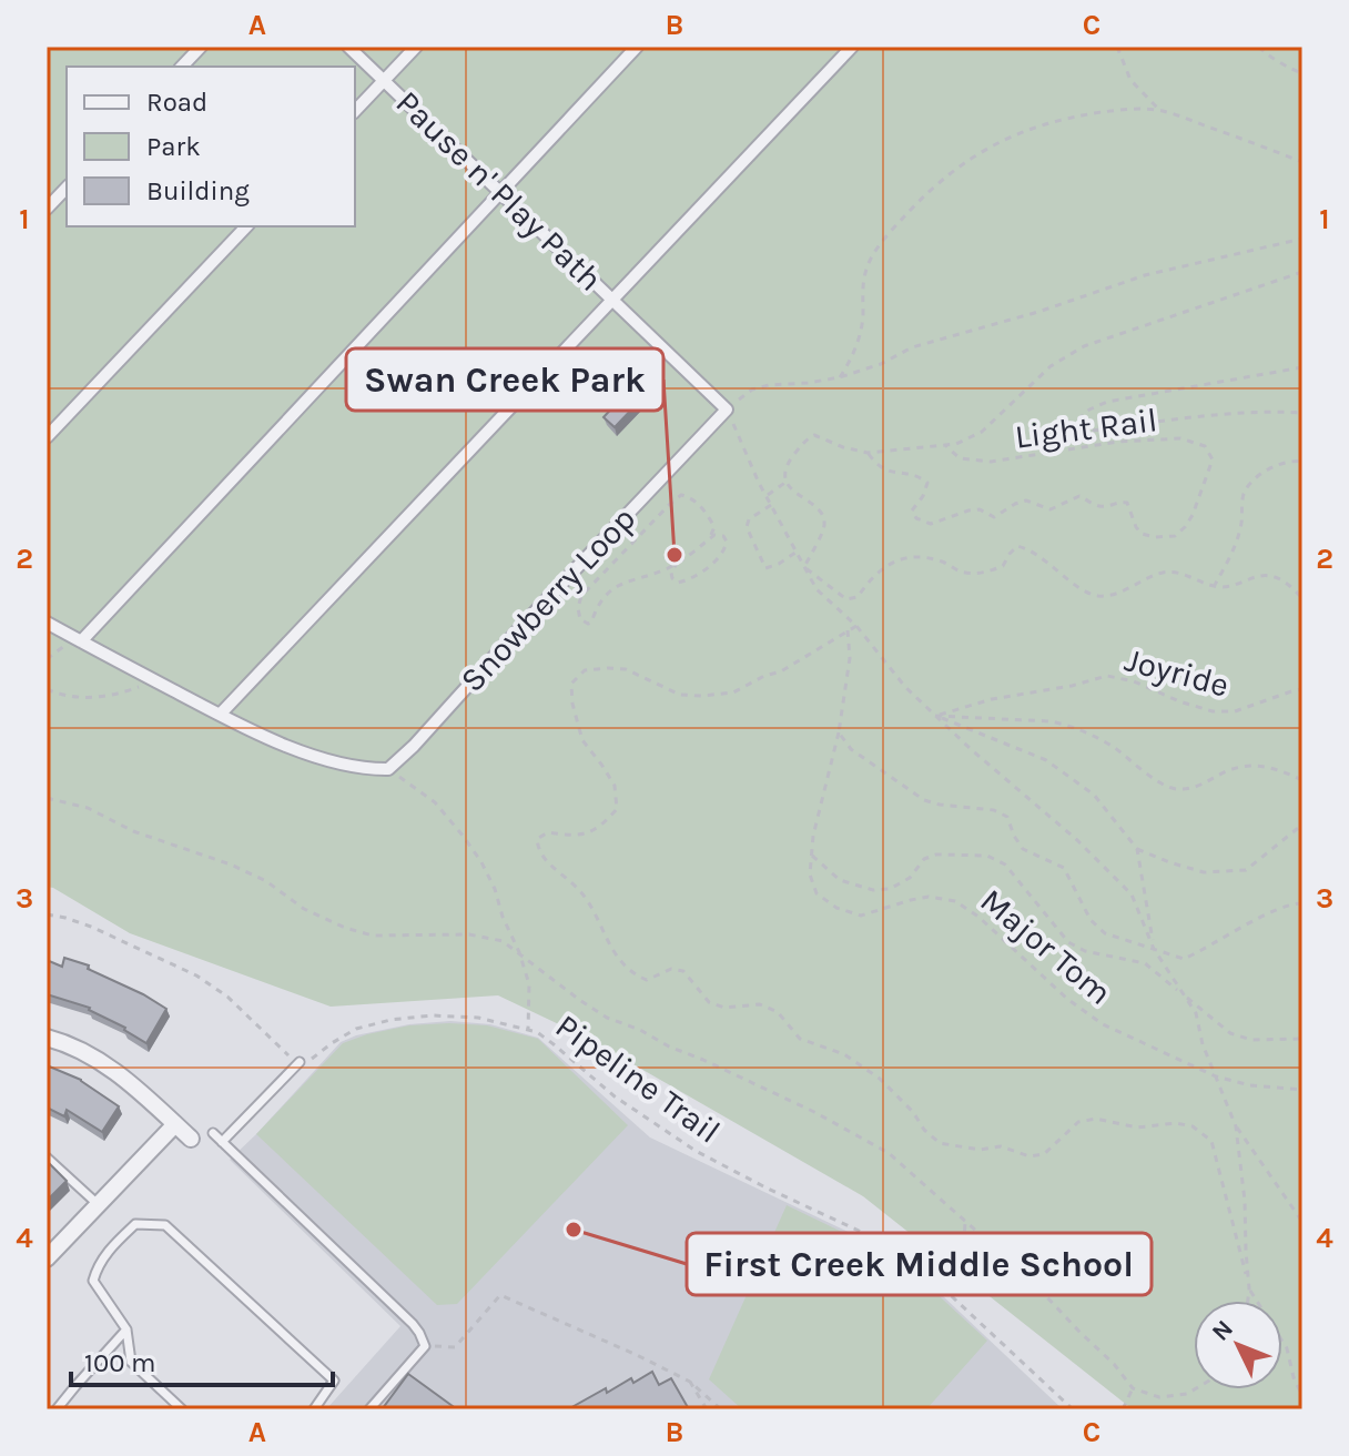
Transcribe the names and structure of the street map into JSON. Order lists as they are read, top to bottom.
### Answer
{
  "streets": {
    "street": ["Pause n' Play Path", "Snowberry Loop"],
    "path": [
      "Light Rail",
      "Joyride",
      "Major Tom",
      "Pipeline Trail"
    ]
  },
  "places": ["Swan Creek Park", "First Creek Middle School"],
  "legend": ["Road", "Park", "Building"],
  "scale_bar": "100 m",
  "north": "top left",
  "grid": {
    "columns": ["A", "B", "C"],
    "rows": [
      "1",
      "2",
      "3",
      "4"
    ]
  }
}
